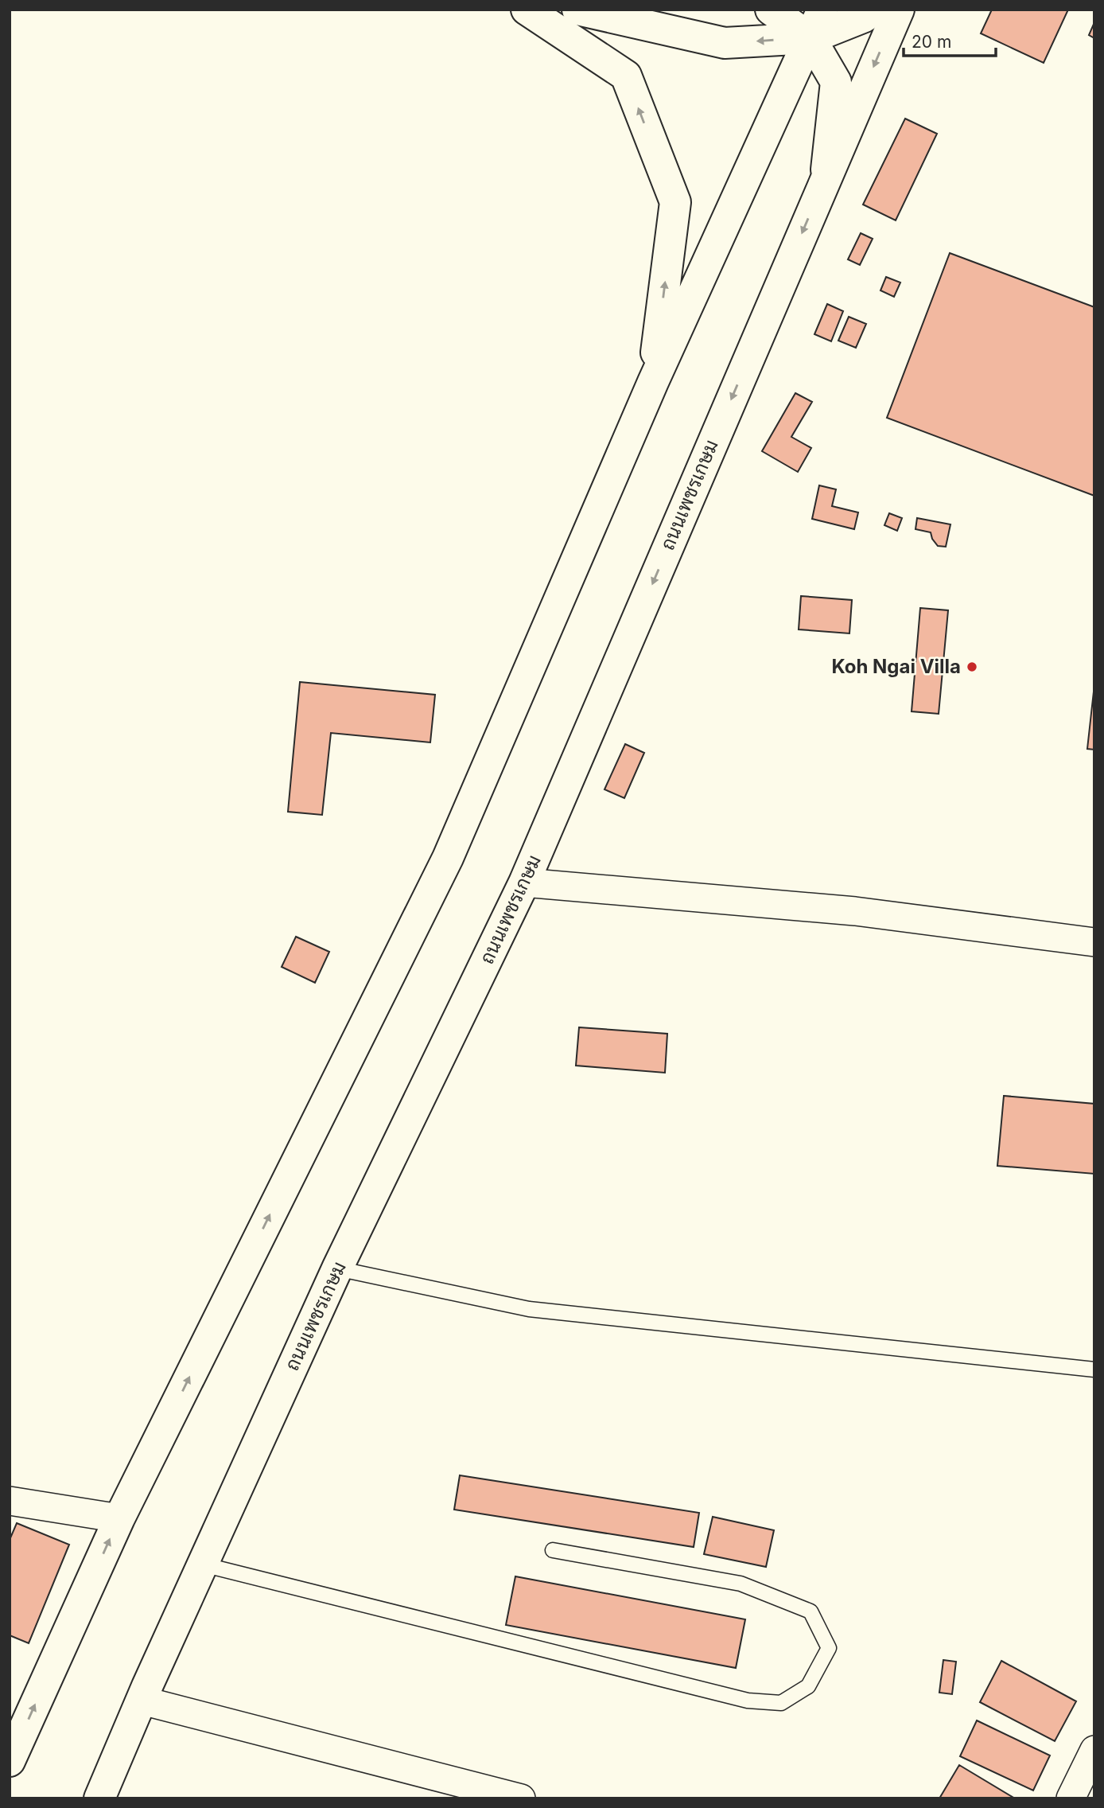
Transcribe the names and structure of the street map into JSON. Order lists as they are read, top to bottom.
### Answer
{
  "streets": {
    "main road": ["ถนนเพชรเกษม"]
  },
  "places": ["Koh Ngai Villa"],
  "scale_bar": "20 m"
}
